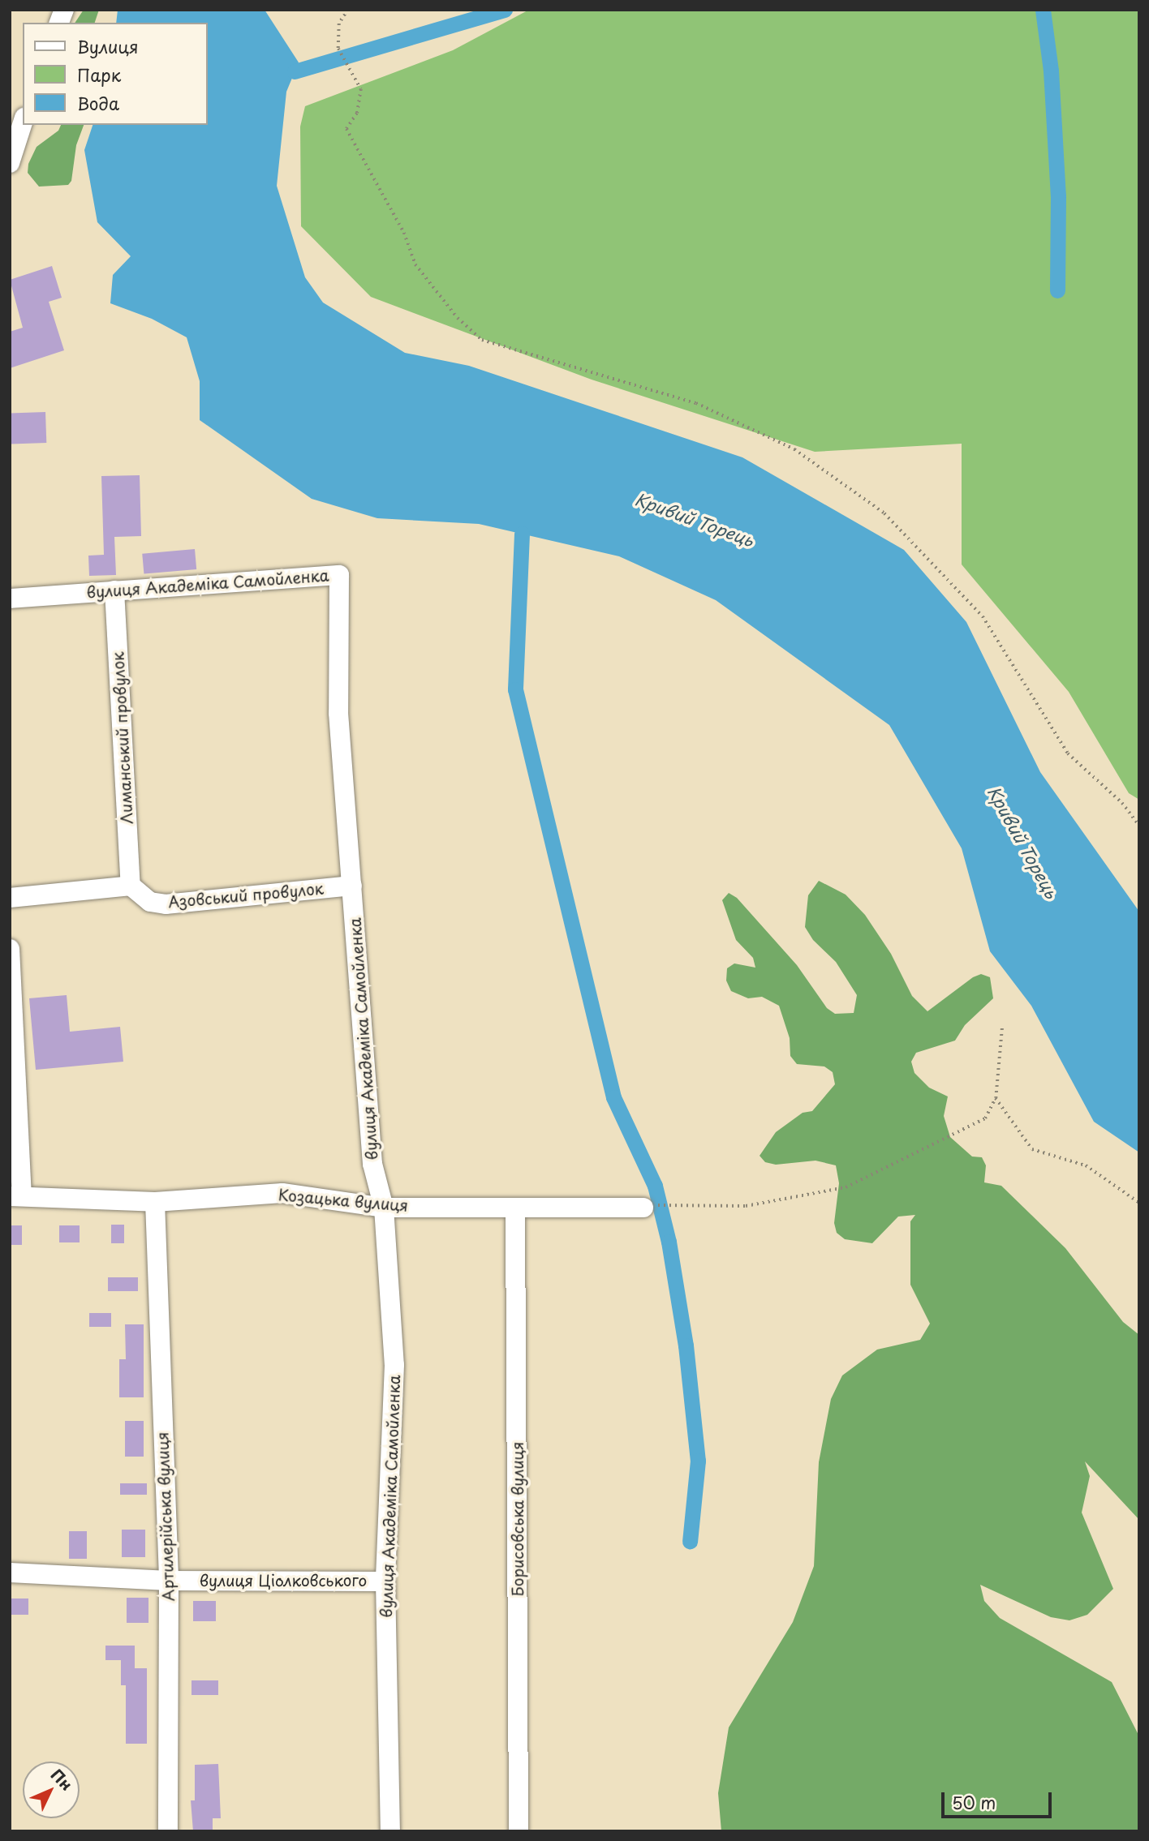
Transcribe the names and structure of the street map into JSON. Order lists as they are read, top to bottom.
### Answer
{
  "streets": {
    "street": [
      "вулиця Академіка Самойленка",
      "Лиманський провулок",
      "Азовський провулок",
      "Козацька вулиця",
      "Артилерійська вулиця",
      "Борисовська вулиця",
      "вулиця Ціолковського"
    ]
  },
  "crossings": [
    ["вулиця Академіка Самойленка", "Лиманський провулок"],
    ["вулиця Академіка Самойленка", "Азовський провулок"],
    ["вулиця Академіка Самойленка", "Козацька вулиця"],
    ["вулиця Академіка Самойленка", "вулиця Ціолковського"],
    ["Лиманський провулок", "Азовський провулок"],
    ["Козацька вулиця", "Артилерійська вулиця"],
    ["Козацька вулиця", "Борисовська вулиця"],
    ["Артилерійська вулиця", "вулиця Ціолковського"]
  ],
  "water": ["Кривий Торець"],
  "legend": ["Вулиця", "Парк", "Вода"],
  "scale_bar": "50 m",
  "north": "top right"
}
